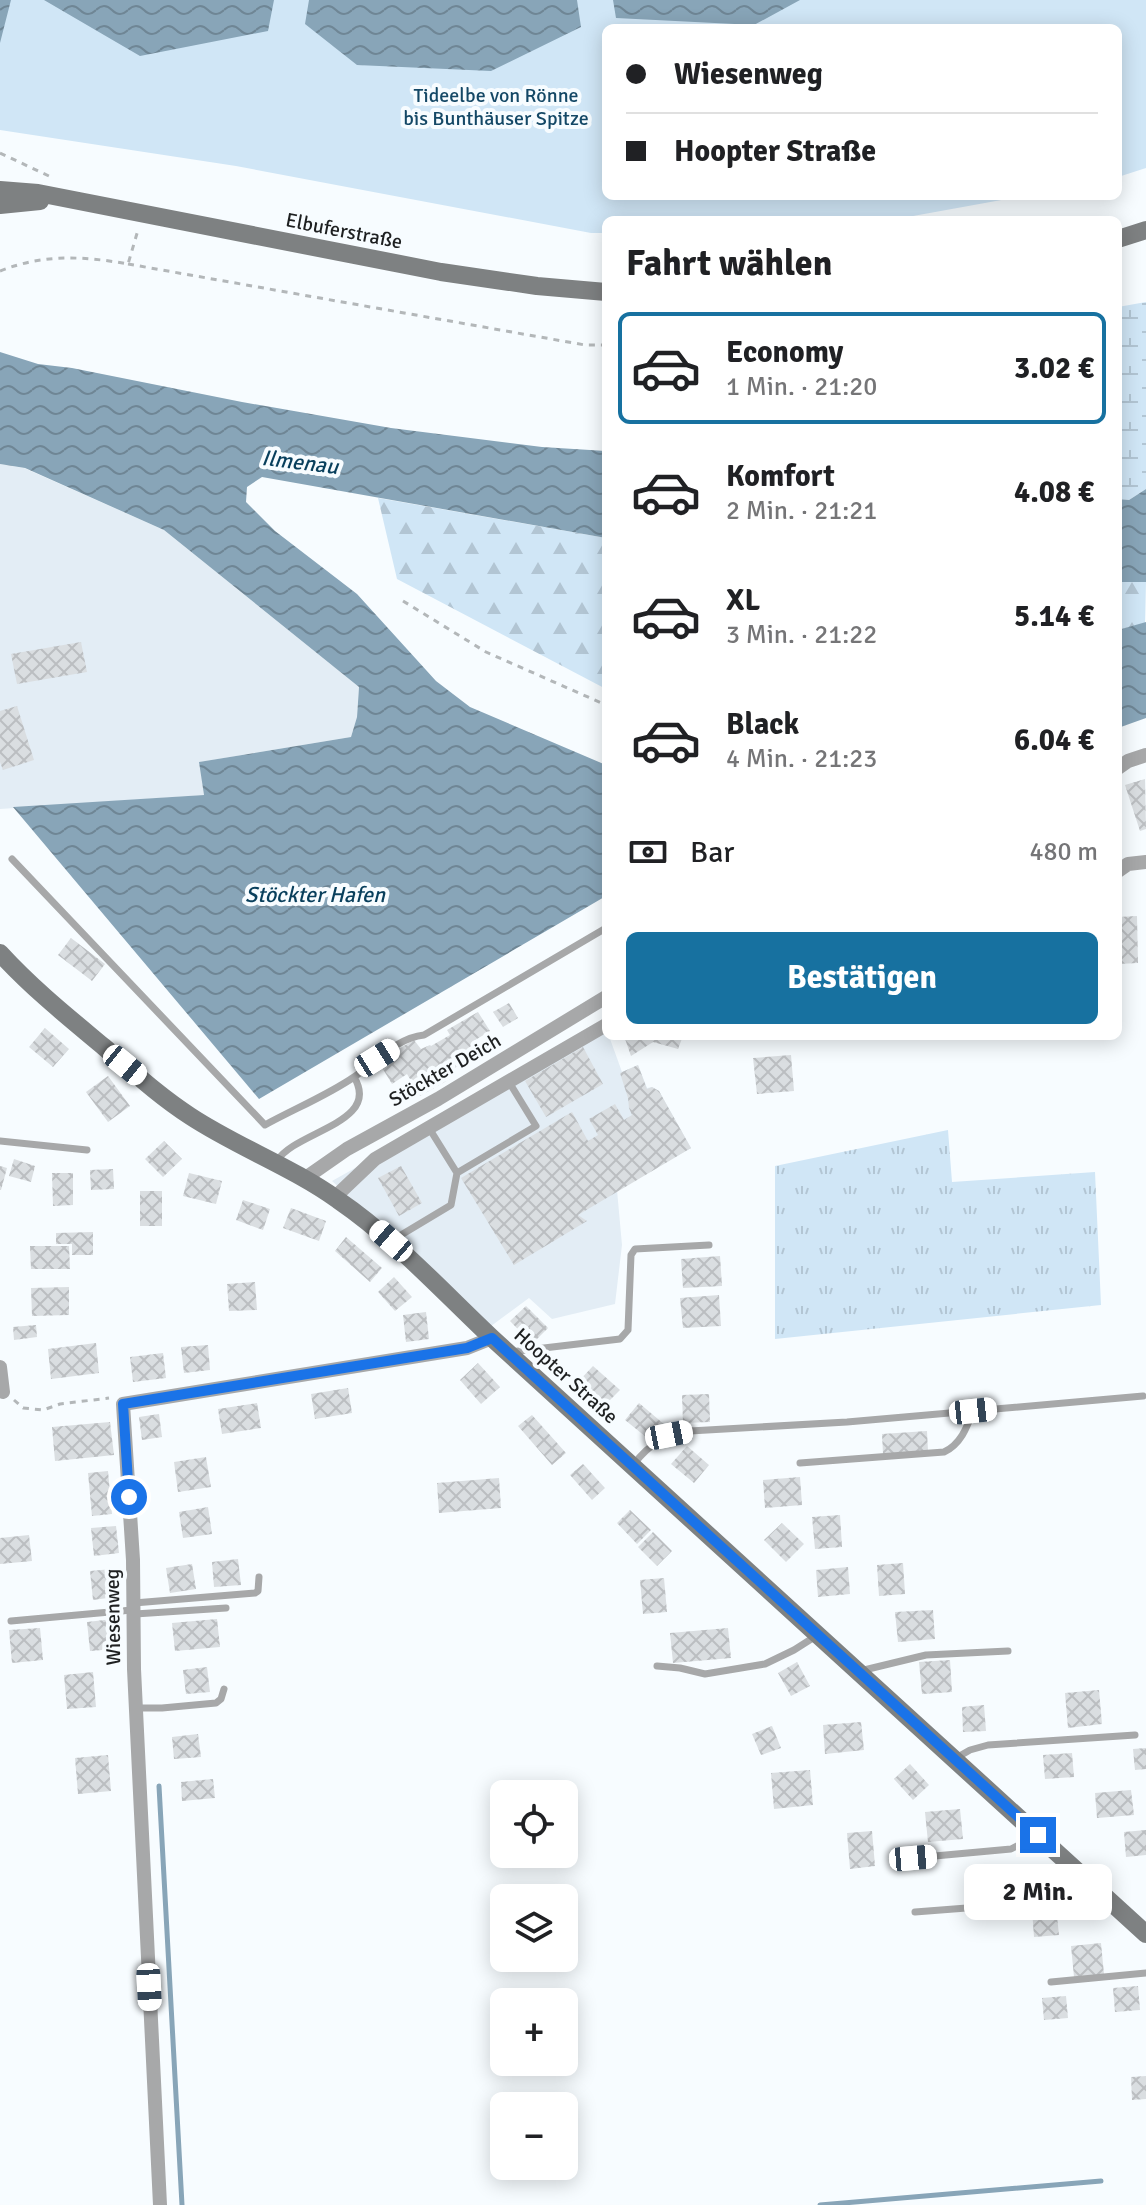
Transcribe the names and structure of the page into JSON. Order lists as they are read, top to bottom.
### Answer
{
  "streets": {
    "street": [
      "Elbuferstraße",
      "Stöckter Deich",
      "Hoopter Straße",
      "Wiesenweg"
    ]
  },
  "crossings": [
    ["Stöckter Deich", "Hoopter Straße"]
  ],
  "water": ["Ilmenau", "Stöckter Hafen"],
  "parks": ["Tideelbe von Rönne bis Bunthäuser Spitze"],
  "page": {
    "banner": ["Wiesenweg", "Hoopter Straße"],
    "heading": "Fahrt wählen",
    "list": [
      {
        "name": "Economy",
        "note": "1 Min. · 21:20",
        "value": "3.02 €"
      },
      {
        "name": "Komfort",
        "note": "2 Min. · 21:21",
        "value": "4.08 €"
      },
      {
        "name": "XL",
        "note": "3 Min. · 21:22",
        "value": "5.14 €"
      },
      {
        "name": "Black",
        "note": "4 Min. · 21:23",
        "value": "6.04 €"
      }
    ],
    "pay": ["Bar", "480 m"],
    "buttons": "Bestätigen",
    "map_buttons": ["+", "−"],
    "bubble": "2 Min."
  }
}
